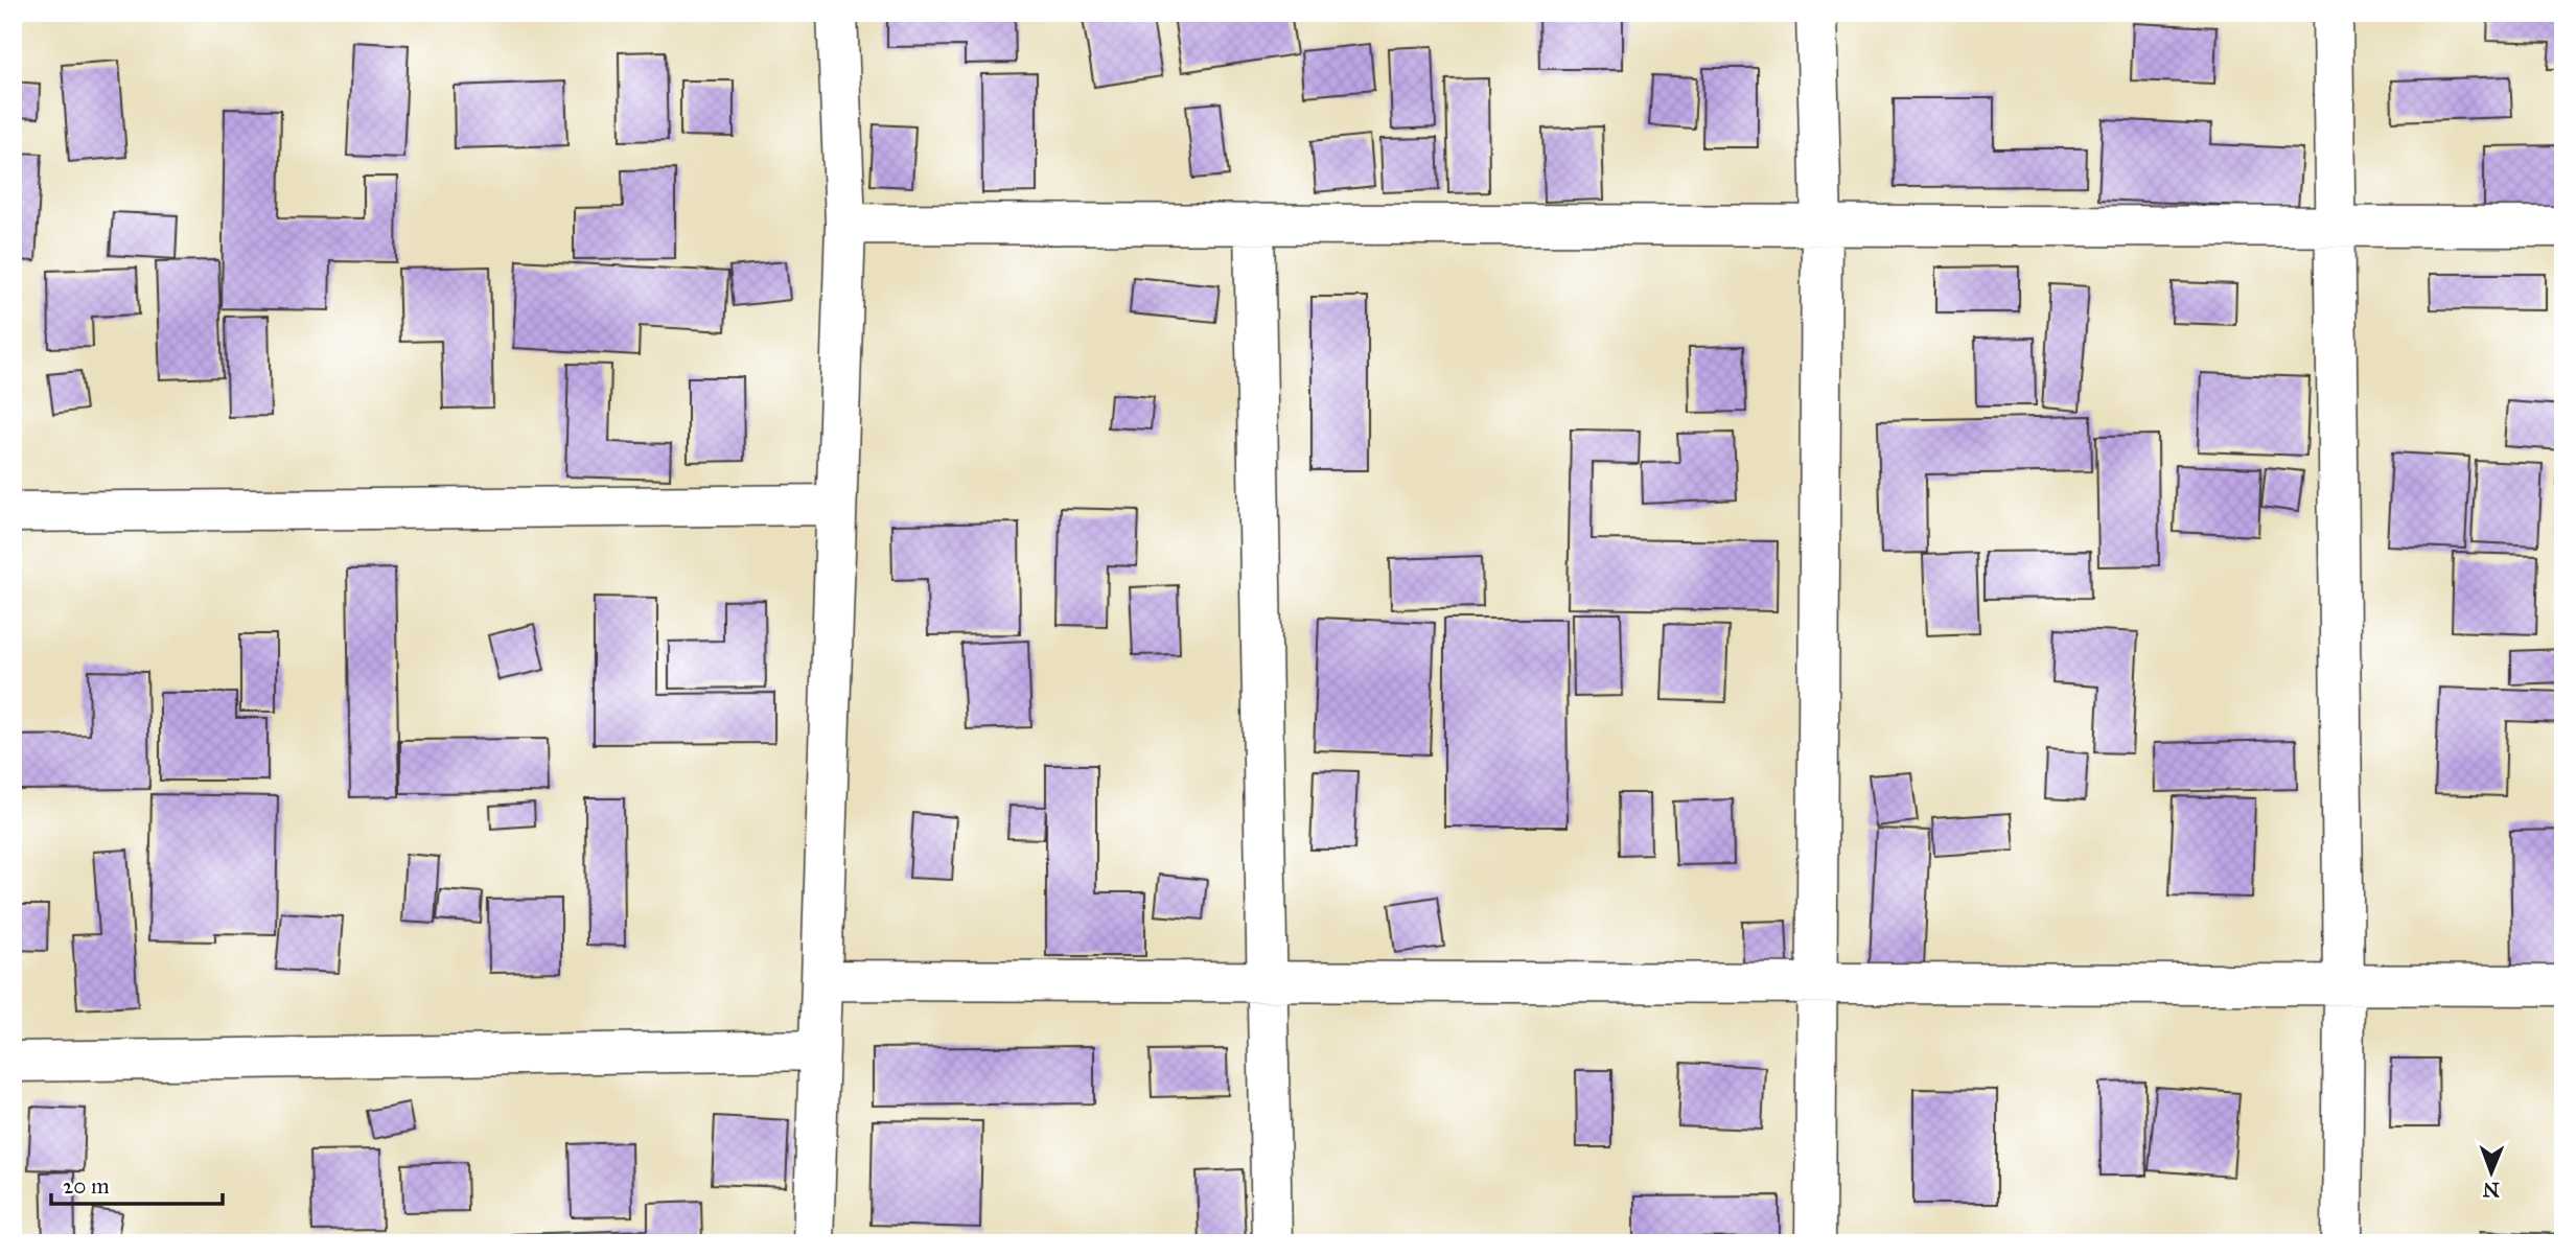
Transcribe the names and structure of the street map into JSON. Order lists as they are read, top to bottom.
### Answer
{
  "scale_bar": "20 m",
  "north": "bottom"
}
